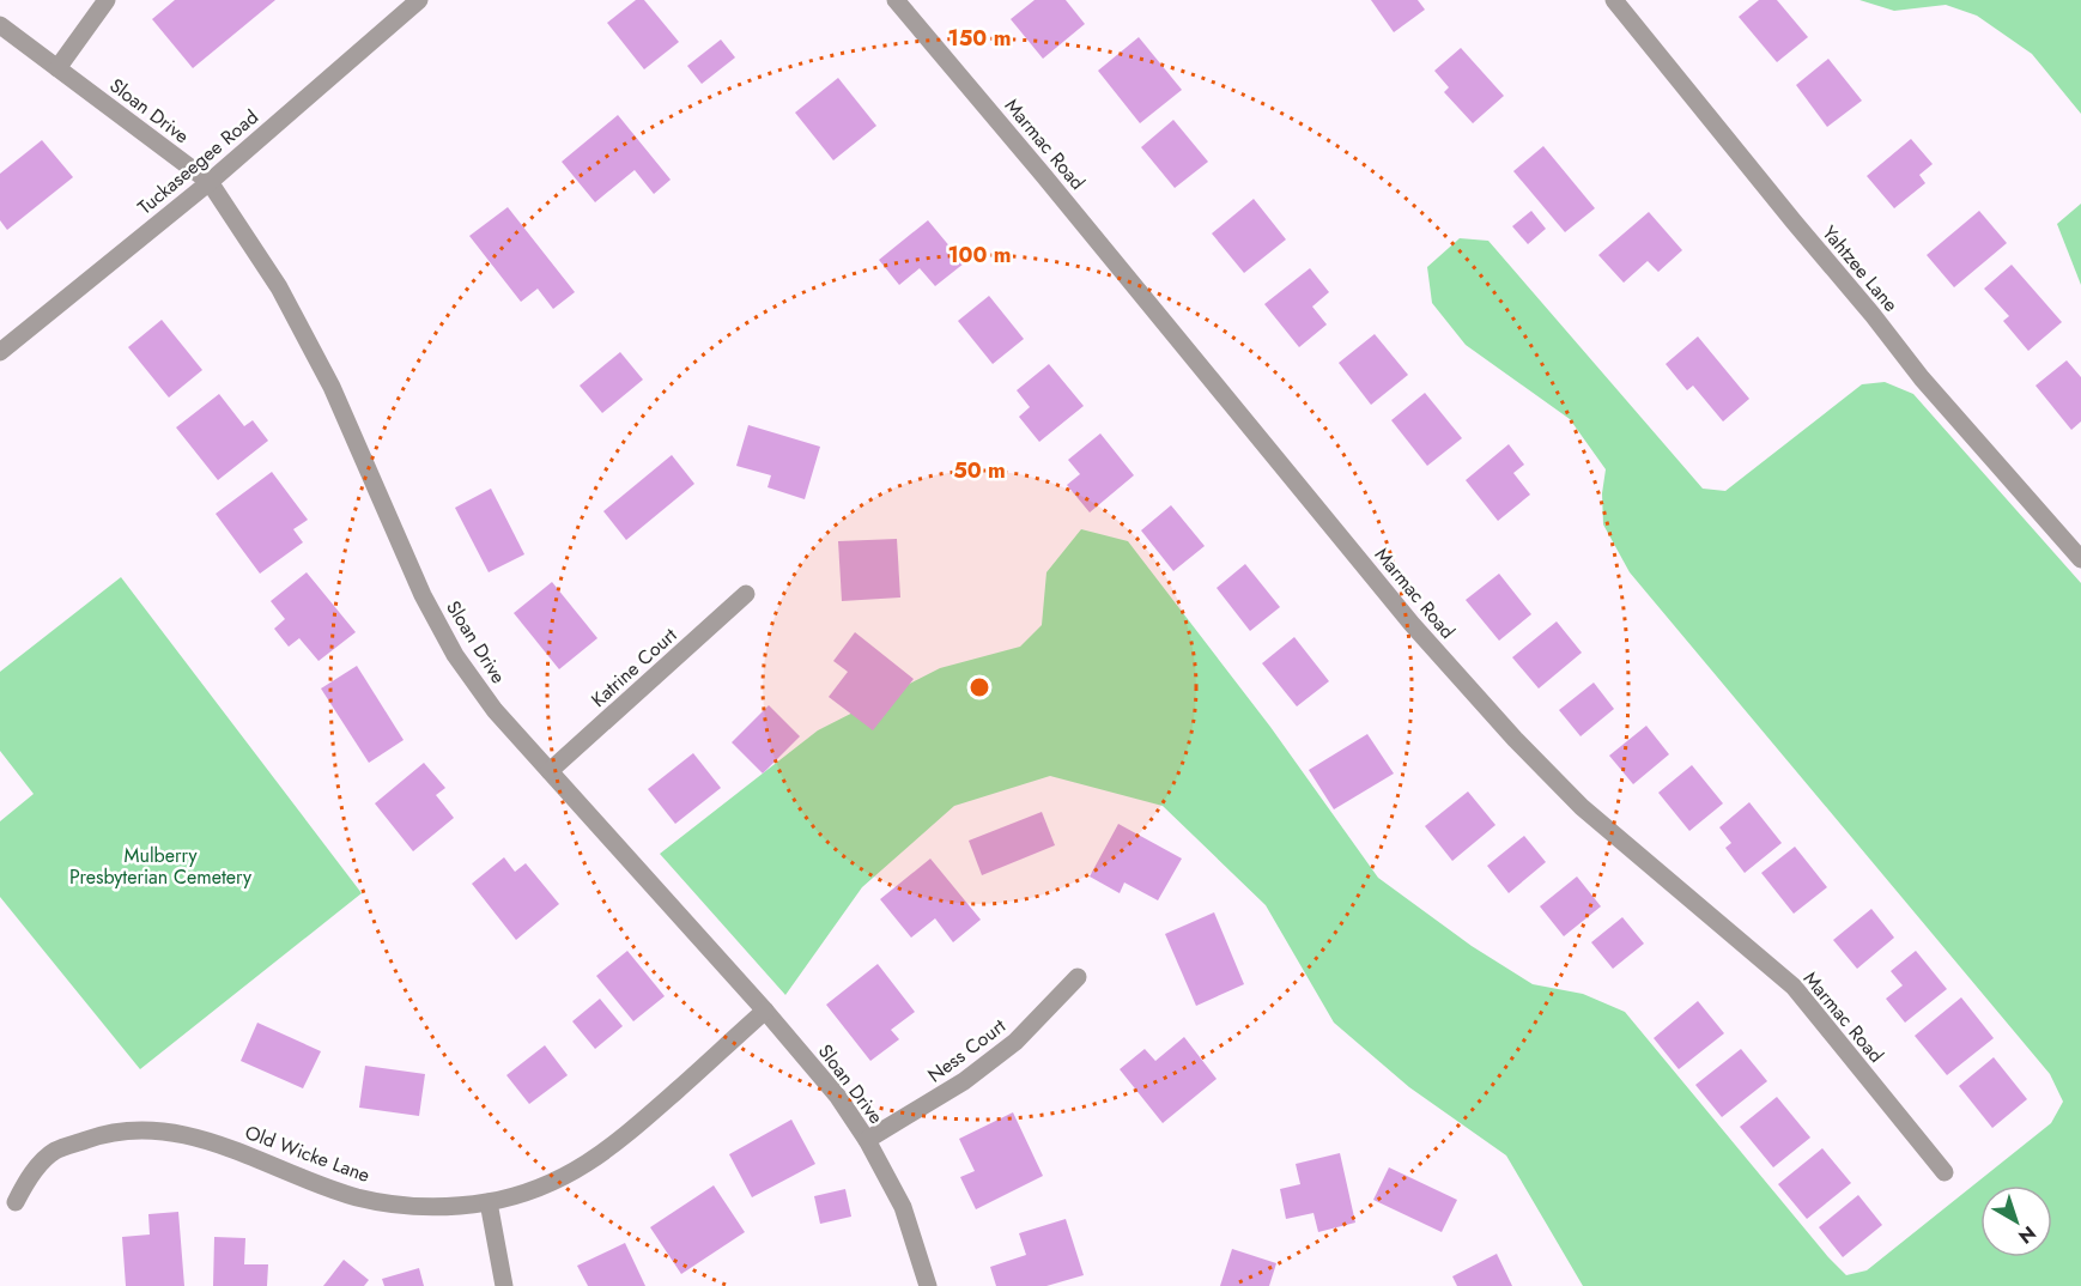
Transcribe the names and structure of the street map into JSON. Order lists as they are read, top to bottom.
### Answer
{
  "streets": {
    "street": [
      "Sloan Drive",
      "Marmac Road",
      "Tuckaseegee Road",
      "Yahtzee Lane",
      "Katrine Court",
      "Ness Court",
      "Old Wicke Lane"
    ]
  },
  "crossings": [
    ["Sloan Drive", "Tuckaseegee Road"],
    ["Sloan Drive", "Katrine Court"],
    ["Sloan Drive", "Ness Court"],
    ["Sloan Drive", "Old Wicke Lane"]
  ],
  "parks": ["Mulberry Presbyterian Cemetery"],
  "north": "bottom right",
  "rings": ["150 m", "100 m", "50 m"]
}
